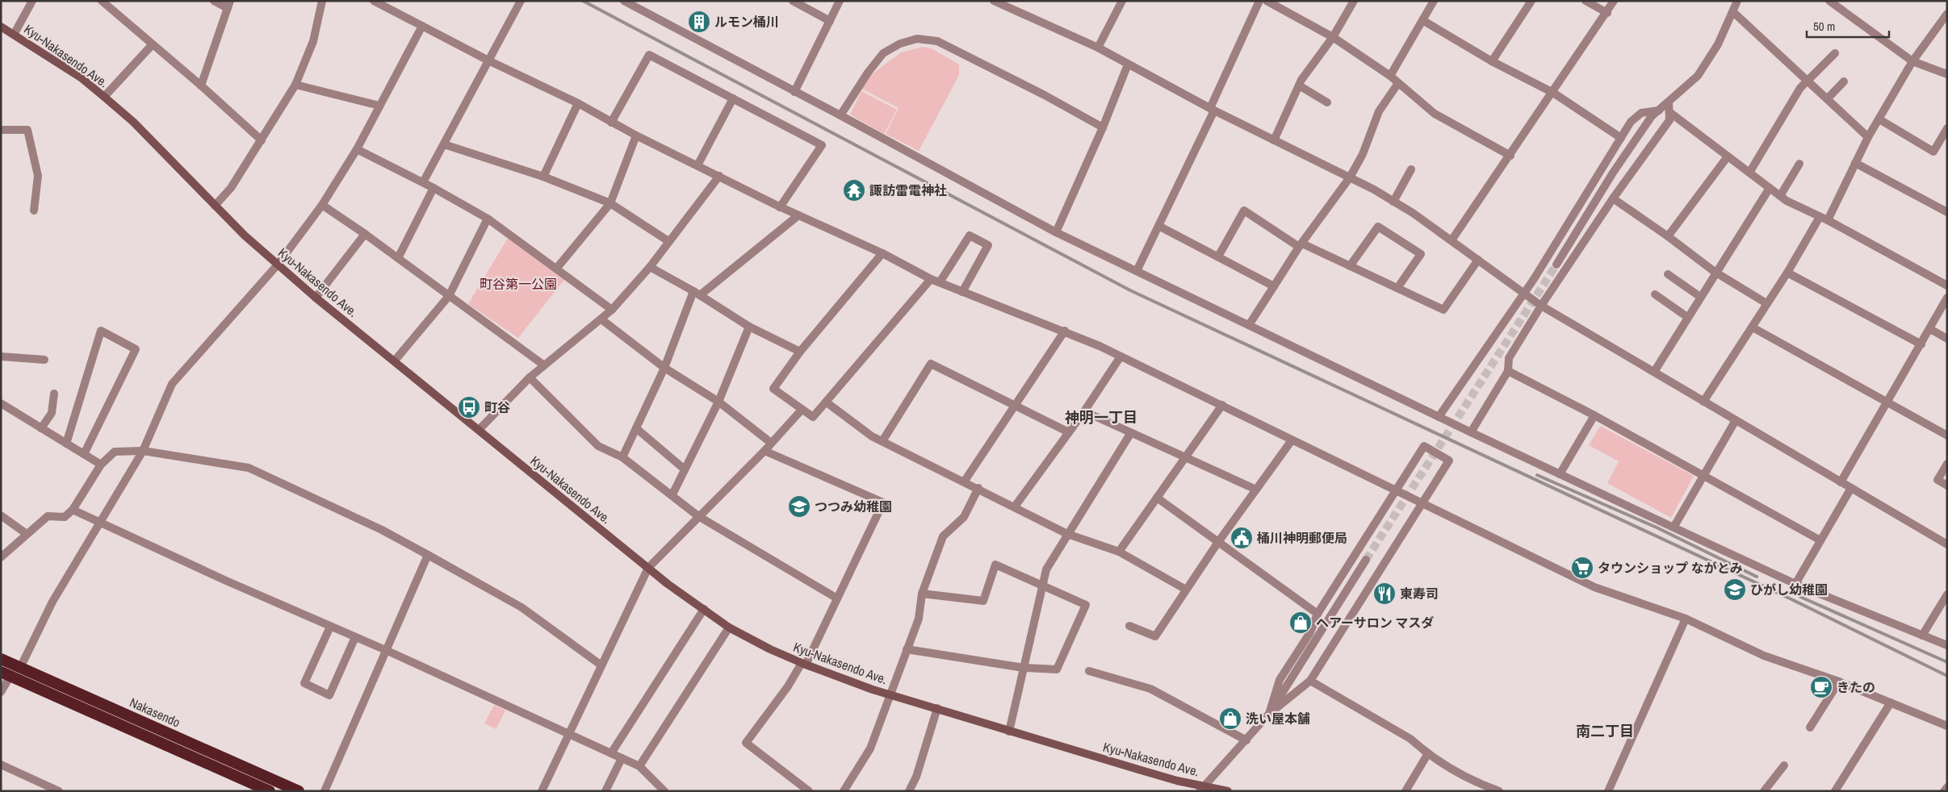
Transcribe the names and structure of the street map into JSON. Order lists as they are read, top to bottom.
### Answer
{
  "streets": {
    "highway": ["Nakasendo"],
    "main road": ["Kyu-Nakasendo Ave."]
  },
  "districts": ["神明一丁目", "南二丁目"],
  "parks": ["町谷第一公園"],
  "places": {
    "building": ["ルモン桶川"],
    "temple": ["諏訪雷電神社"],
    "bus stop": ["町谷"],
    "school or university": ["つつみ幼稚園", "ひがし幼稚園"],
    "public building": ["桶川神明郵便局"],
    "supermarket": ["タウンショップ ながとみ"],
    "restaurant": ["東寿司"],
    "shop": ["ヘアーサロン マスダ", "洗い屋本舗"],
    "cafe": ["きたの"]
  },
  "scale_bar": "50 m"
}
